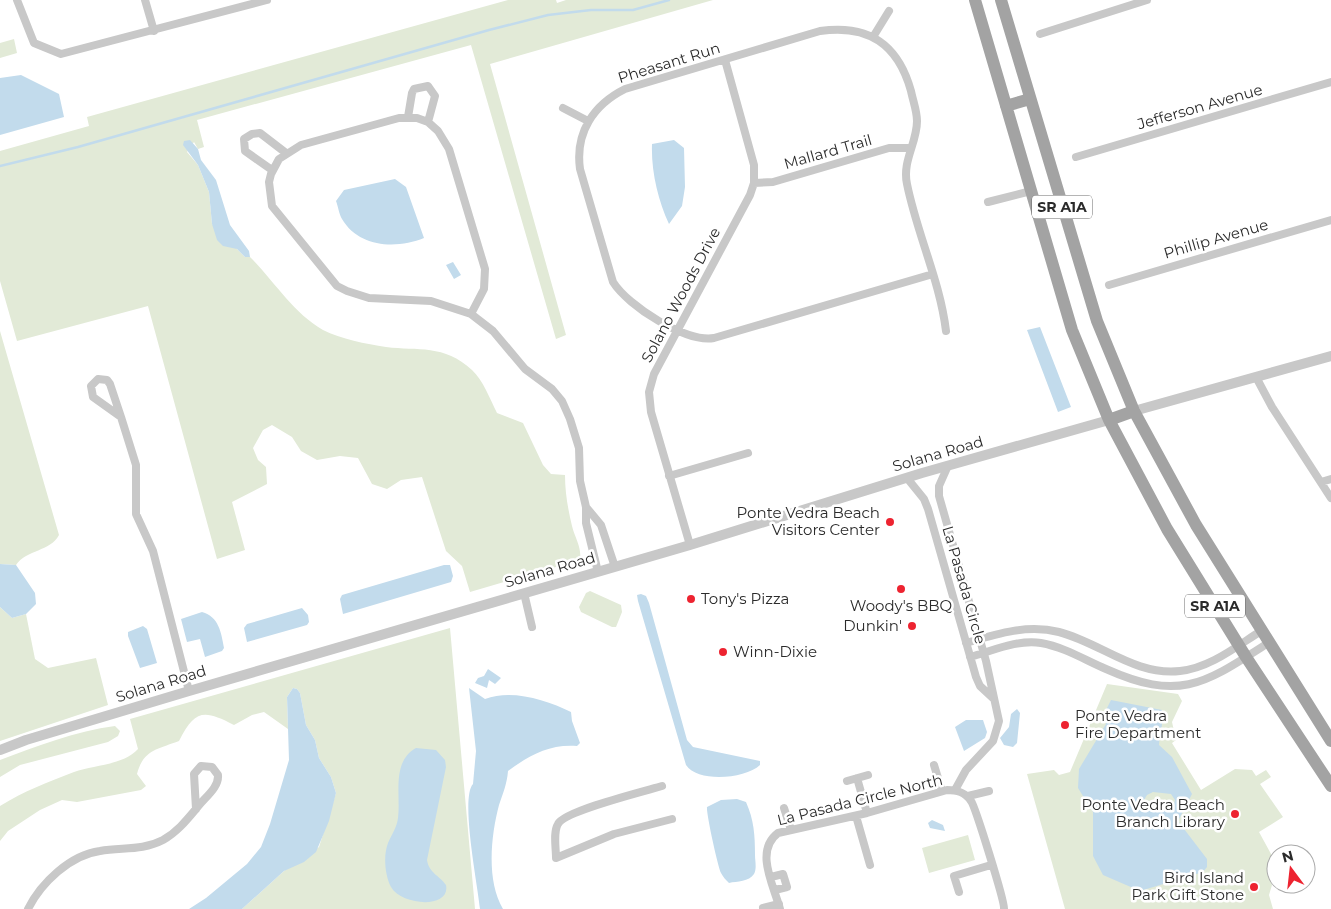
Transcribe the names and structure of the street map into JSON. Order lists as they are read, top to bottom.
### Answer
{
  "streets": {
    "main road": ["SR A1A"],
    "street": [
      "Pheasant Run",
      "Jefferson Avenue",
      "Mallard Trail",
      "Phillip Avenue",
      "Solano Woods Drive",
      "Solana Road",
      "La Pasada Circle",
      "La Pasada Circle North"
    ]
  },
  "crossings": [
    ["Pheasant Run", "Mallard Trail"],
    ["Pheasant Run", "Solano Woods Drive"],
    ["Mallard Trail", "Solano Woods Drive"],
    ["SR A1A", "Solana Road"],
    ["Solano Woods Drive", "Solana Road"],
    ["Solana Road", "La Pasada Circle"],
    ["La Pasada Circle", "La Pasada Circle North"]
  ],
  "places": [
    "Ponte Vedra Beach Visitors Center",
    "Woody's BBQ",
    "Tony's Pizza",
    "Dunkin'",
    "Winn-Dixie",
    "Ponte Vedra Fire Department",
    "Ponte Vedra Beach Branch Library",
    "Bird Island Park Gift Stone"
  ],
  "north": "top"
}
